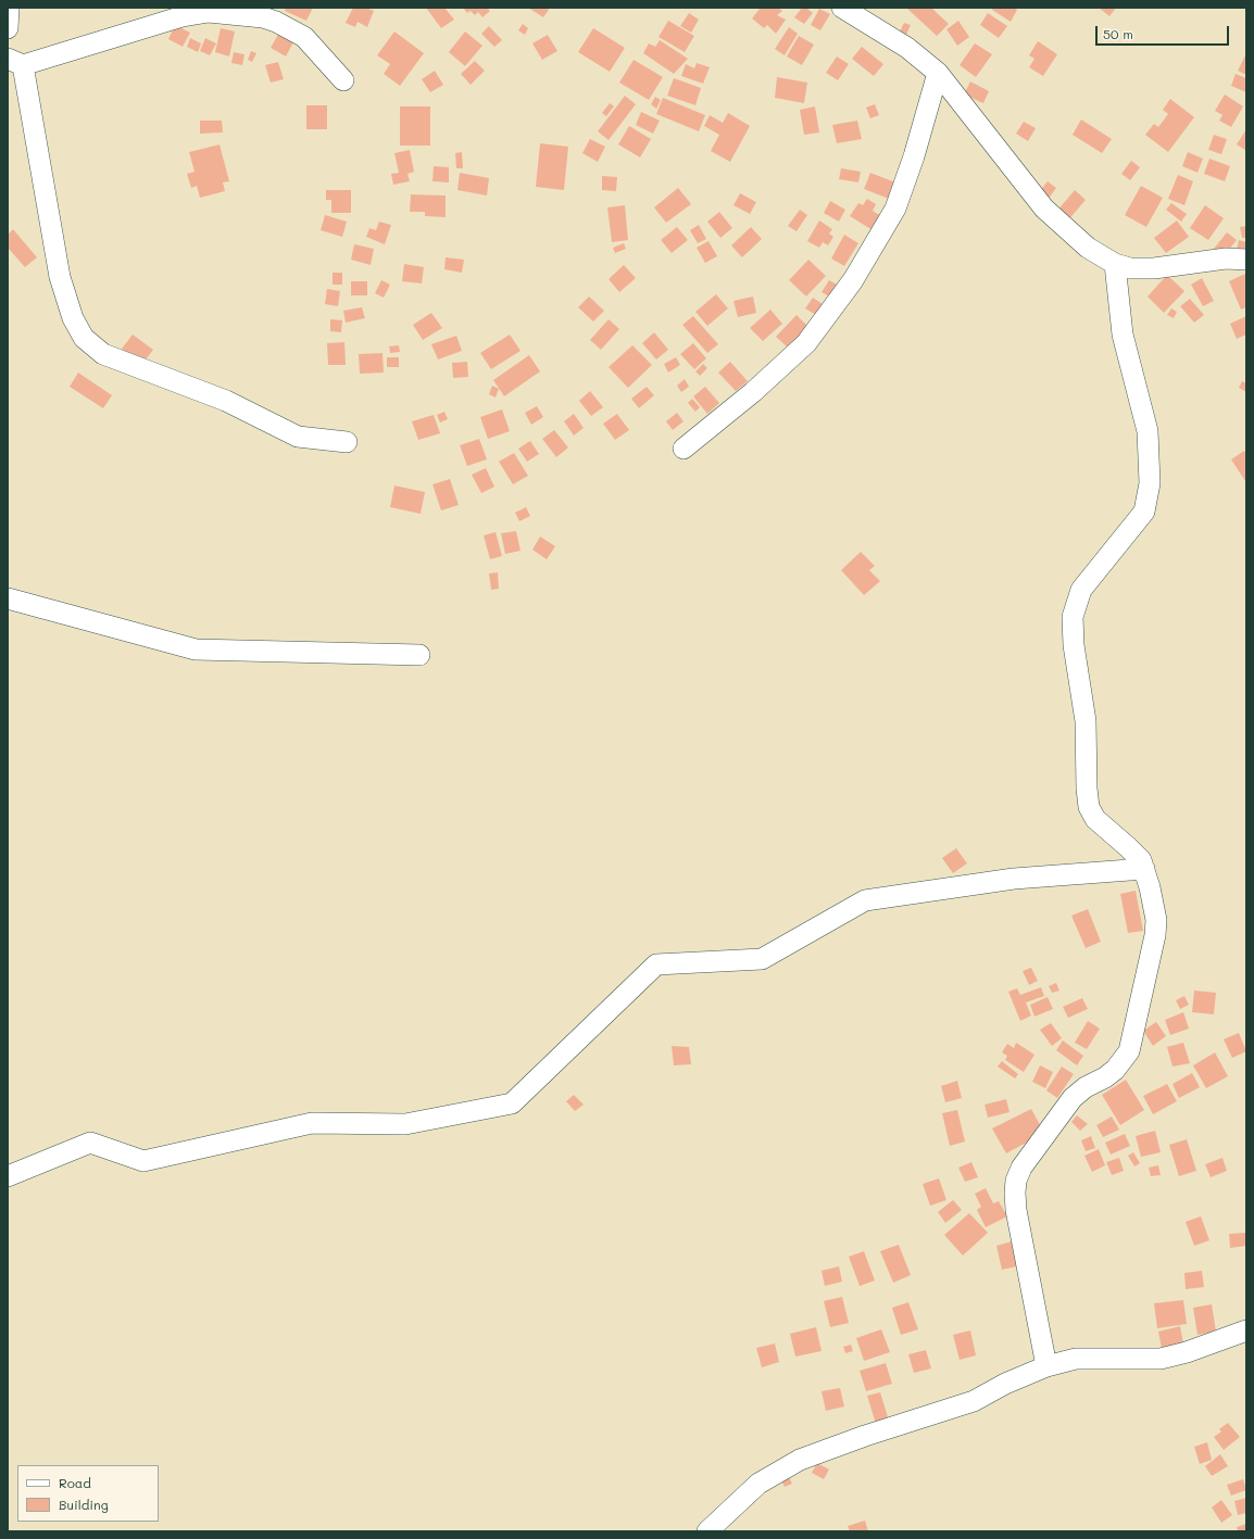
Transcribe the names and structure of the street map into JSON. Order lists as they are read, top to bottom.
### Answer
{
  "legend": ["Road", "Building"],
  "scale_bar": "50 m"
}
